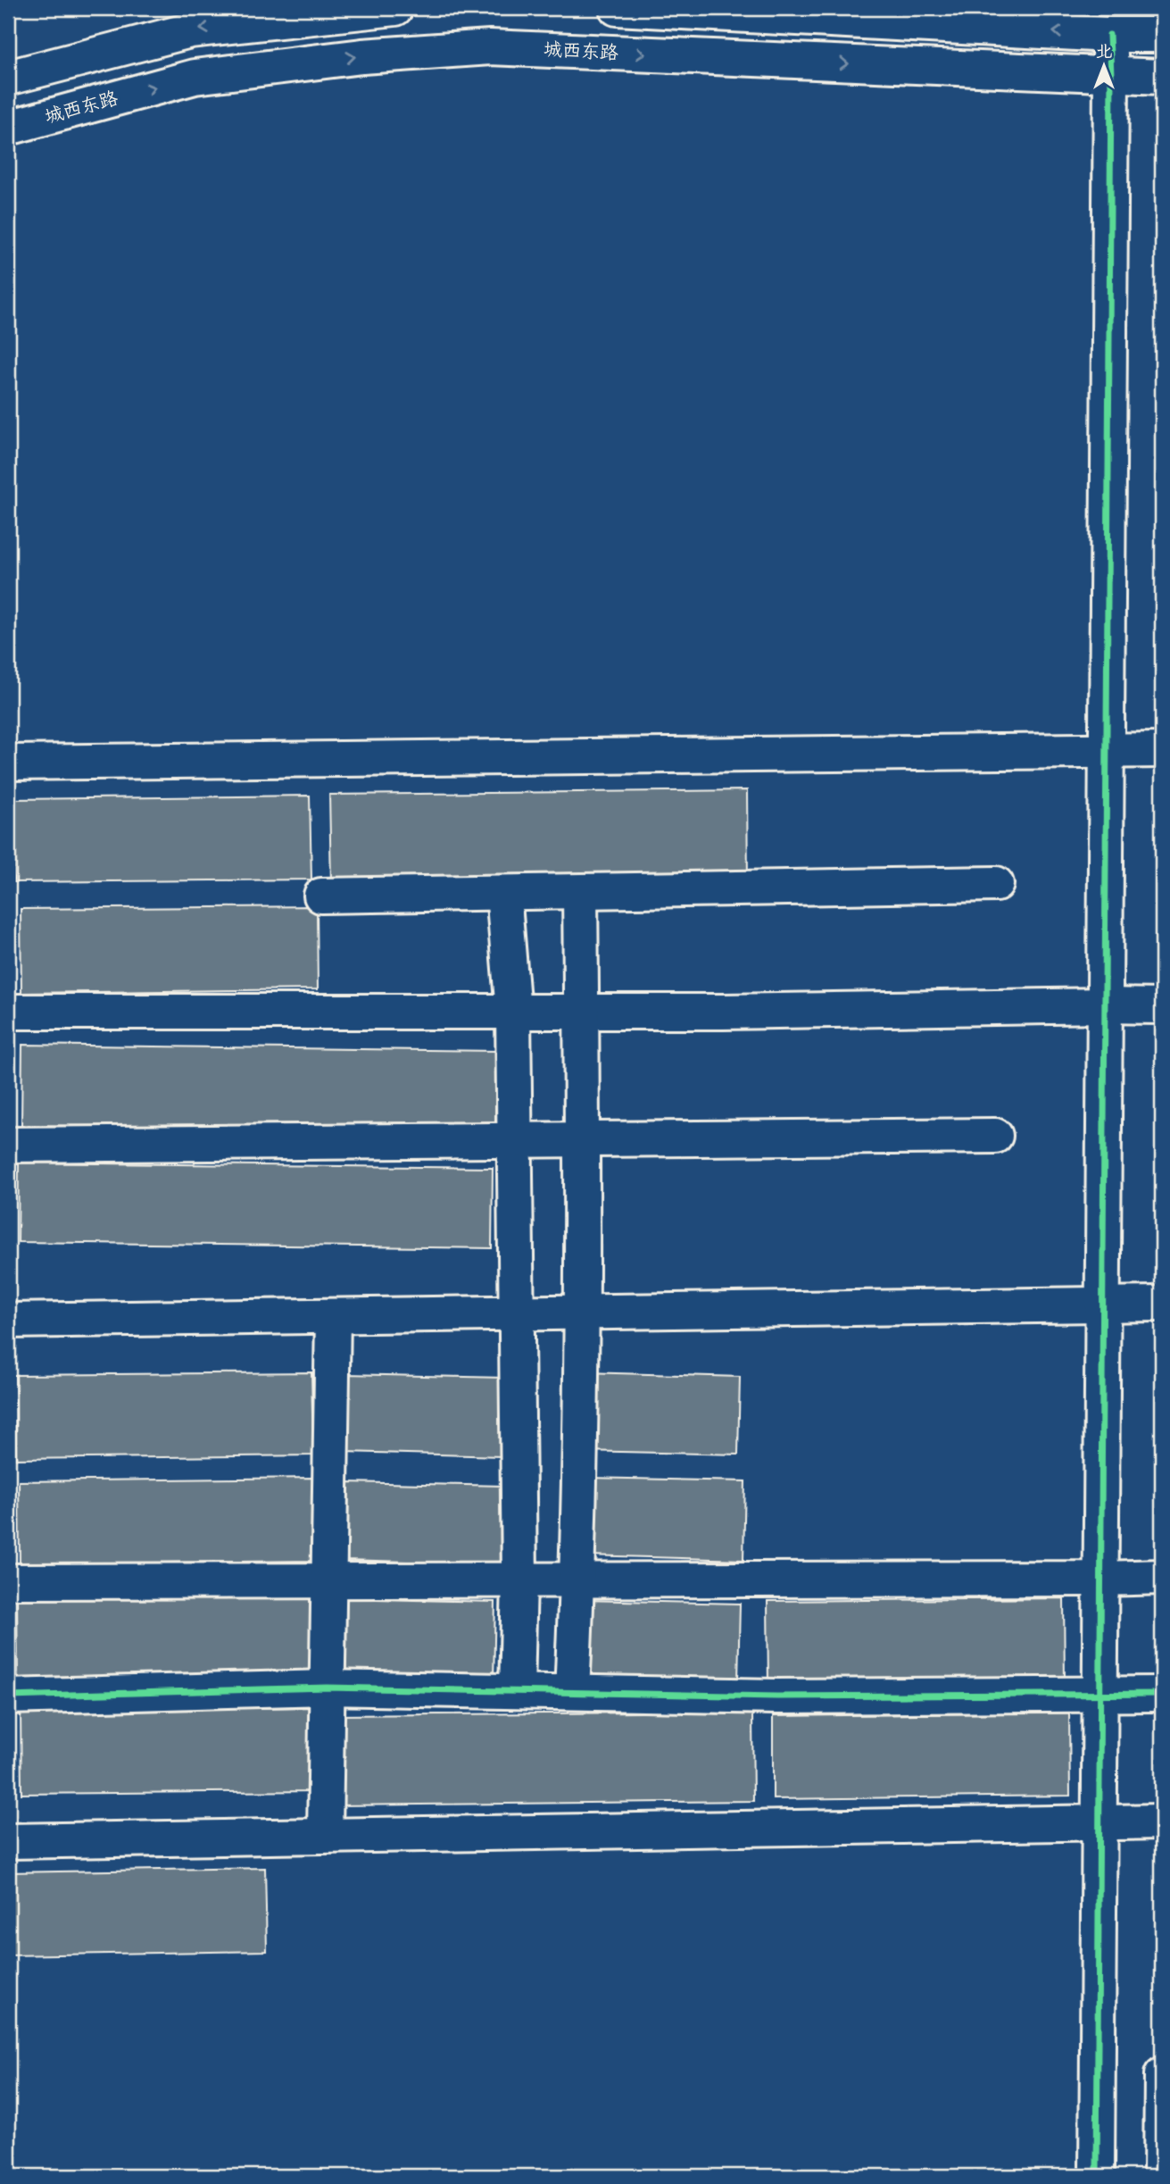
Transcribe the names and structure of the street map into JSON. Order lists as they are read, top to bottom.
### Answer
{
  "streets": {
    "main road": ["城西东路"]
  },
  "north": "top"
}
